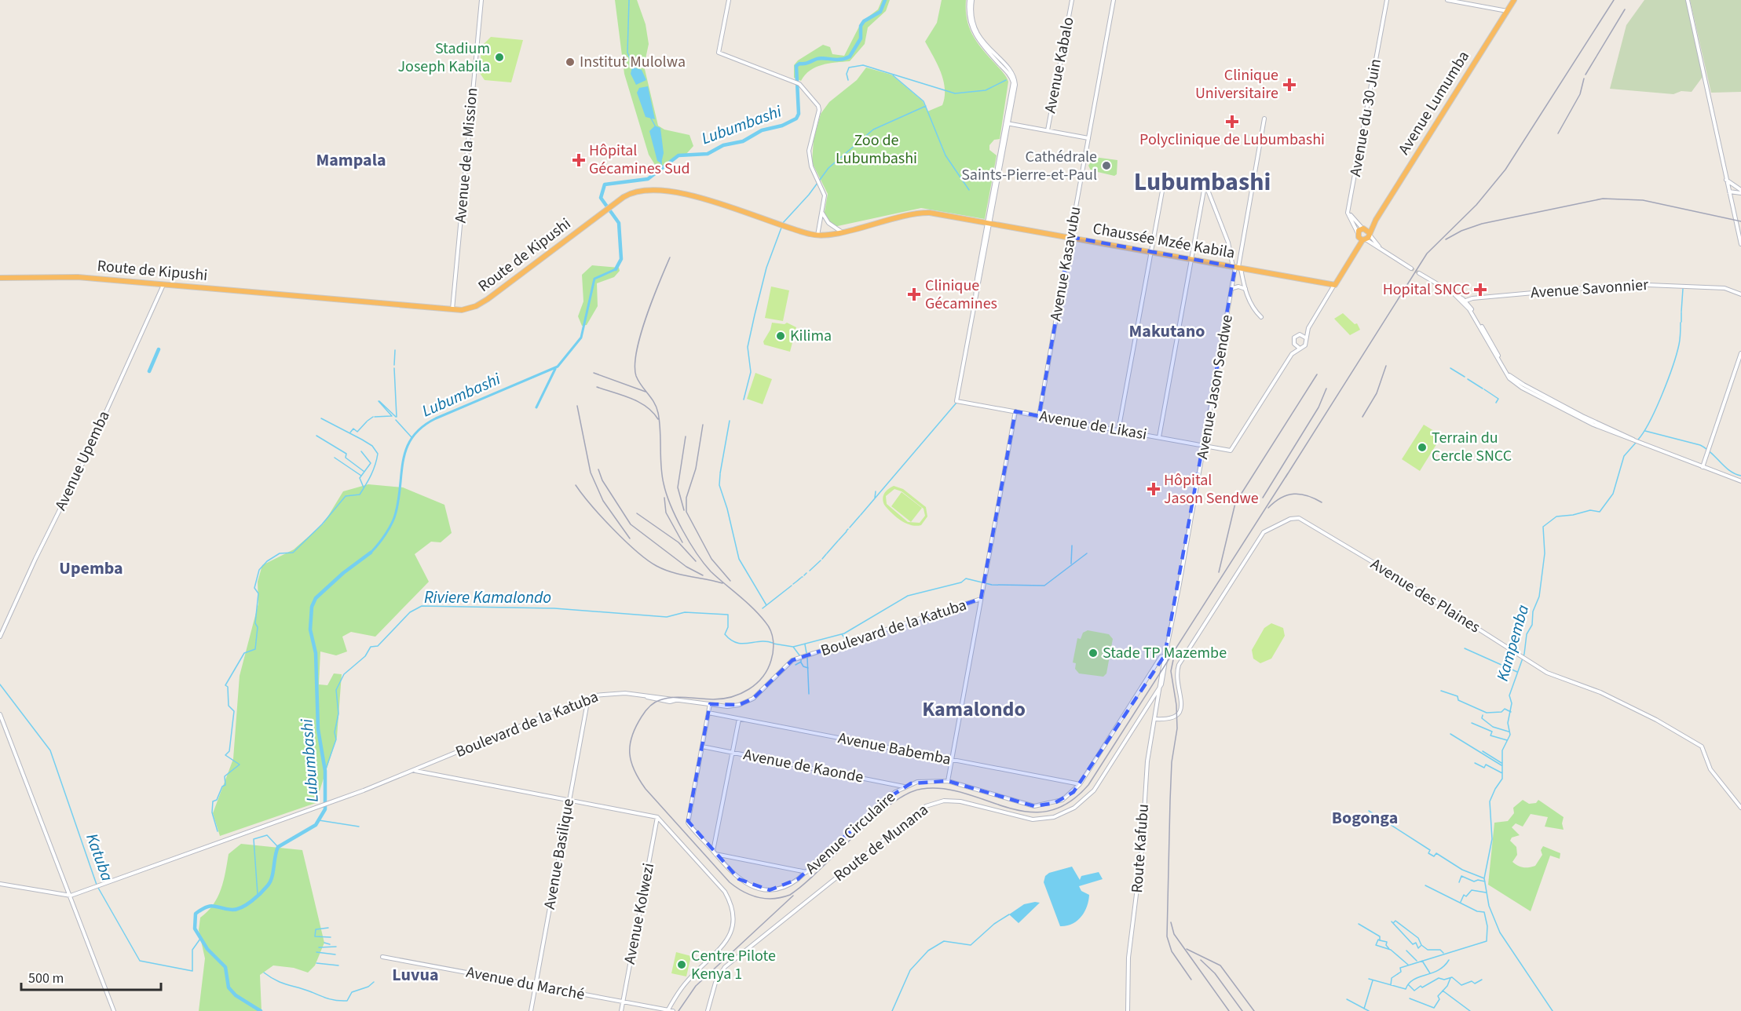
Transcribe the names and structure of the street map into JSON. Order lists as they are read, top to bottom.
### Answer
{
  "streets": {
    "highway": ["Avenue Lumumba", "Chaussée Mzée Kabila", "Route de Kipushi"],
    "street": [
      "Avenue Kabalo",
      "Avenue du 30 Juin",
      "Avenue de la Mission",
      "Avenue Kasavubu",
      "Avenue Savonnier",
      "Avenue Jason Sendwe",
      "Avenue de Likasi",
      "Avenue Upemba",
      "Avenue des Plaines",
      "Boulevard de la Katuba",
      "Avenue Babemba",
      "Avenue de Kaonde",
      "Avenue Circulaire",
      "Route de Munana",
      "Route Kafubu",
      "Avenue Basilique",
      "Avenue Kolwezi",
      "Avenue du Marché"
    ]
  },
  "crossings": [
    ["Avenue Lumumba", "Chaussée Mzée Kabila"],
    ["Avenue de la Mission", "Route de Kipushi"],
    ["Chaussée Mzée Kabila", "Route de Kipushi"],
    ["Chaussée Mzée Kabila", "Avenue Kasavubu"],
    ["Chaussée Mzée Kabila", "Avenue Jason Sendwe"],
    ["Chaussée Mzée Kabila", "Avenue de Likasi"],
    ["Route de Kipushi", "Avenue de Likasi"],
    ["Route de Kipushi", "Avenue Upemba"],
    ["Avenue Kasavubu", "Avenue de Likasi"],
    ["Avenue Jason Sendwe", "Avenue de Likasi"],
    ["Avenue Jason Sendwe", "Avenue Circulaire"],
    ["Avenue Jason Sendwe", "Route de Munana"],
    ["Avenue Jason Sendwe", "Route Kafubu"],
    ["Avenue des Plaines", "Route Kafubu"],
    ["Boulevard de la Katuba", "Avenue Basilique"],
    ["Avenue Babemba", "Avenue Circulaire"],
    ["Avenue de Kaonde", "Avenue Circulaire"],
    ["Route de Munana", "Route Kafubu"],
    ["Avenue Basilique", "Avenue du Marché"],
    ["Avenue Kolwezi", "Avenue du Marché"]
  ],
  "districts": [
    "Mampala",
    "Lubumbashi",
    "Makutano",
    "Upemba",
    "Kamalondo",
    "Bogonga",
    "Luvua"
  ],
  "water": [
    "Lubumbashi",
    "Riviere Kamalondo",
    "Kampemba",
    "Katuba"
  ],
  "parks": ["Zoo de Lubumbashi"],
  "places": {
    "other": [
      "Stadium Joseph Kabila",
      "Institut Mulolwa",
      "Cathédrale Saints-Pierre-et-Paul",
      "Kilima",
      "Terrain du Cercle SNCC",
      "Stade TP Mazembe",
      "Centre Pilote Kenya 1"
    ],
    "health": [
      "Clinique Universitaire",
      "Polyclinique de Lubumbashi",
      "Hôpital Gécamines Sud",
      "Hopital SNCC",
      "Clinique Gécamines",
      "Hôpital Jason Sendwe"
    ]
  },
  "scale_bar": "500 m"
}
